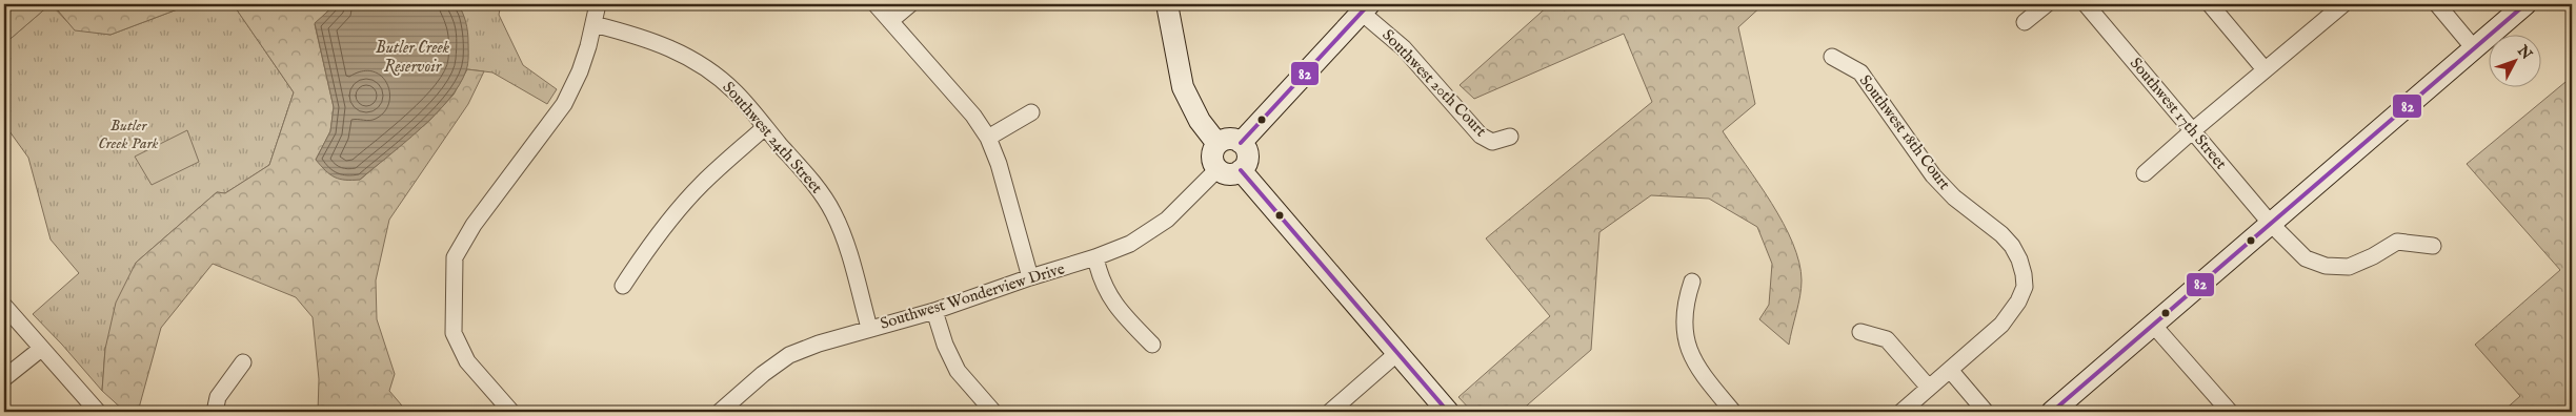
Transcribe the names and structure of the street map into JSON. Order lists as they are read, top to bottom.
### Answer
{
  "streets": {
    "street": [
      "Southwest 20th Court",
      "Southwest 17th Street",
      "Southwest 18th Court",
      "Southwest 24th Street",
      "Southwest Wonderview Drive"
    ]
  },
  "crossings": [
    ["Southwest 24th Street", "Southwest Wonderview Drive"]
  ],
  "water": ["Butler Creek Reservoir"],
  "parks": ["Butler Creek Park"],
  "lines": ["transit line 82"],
  "north": "top right"
}
